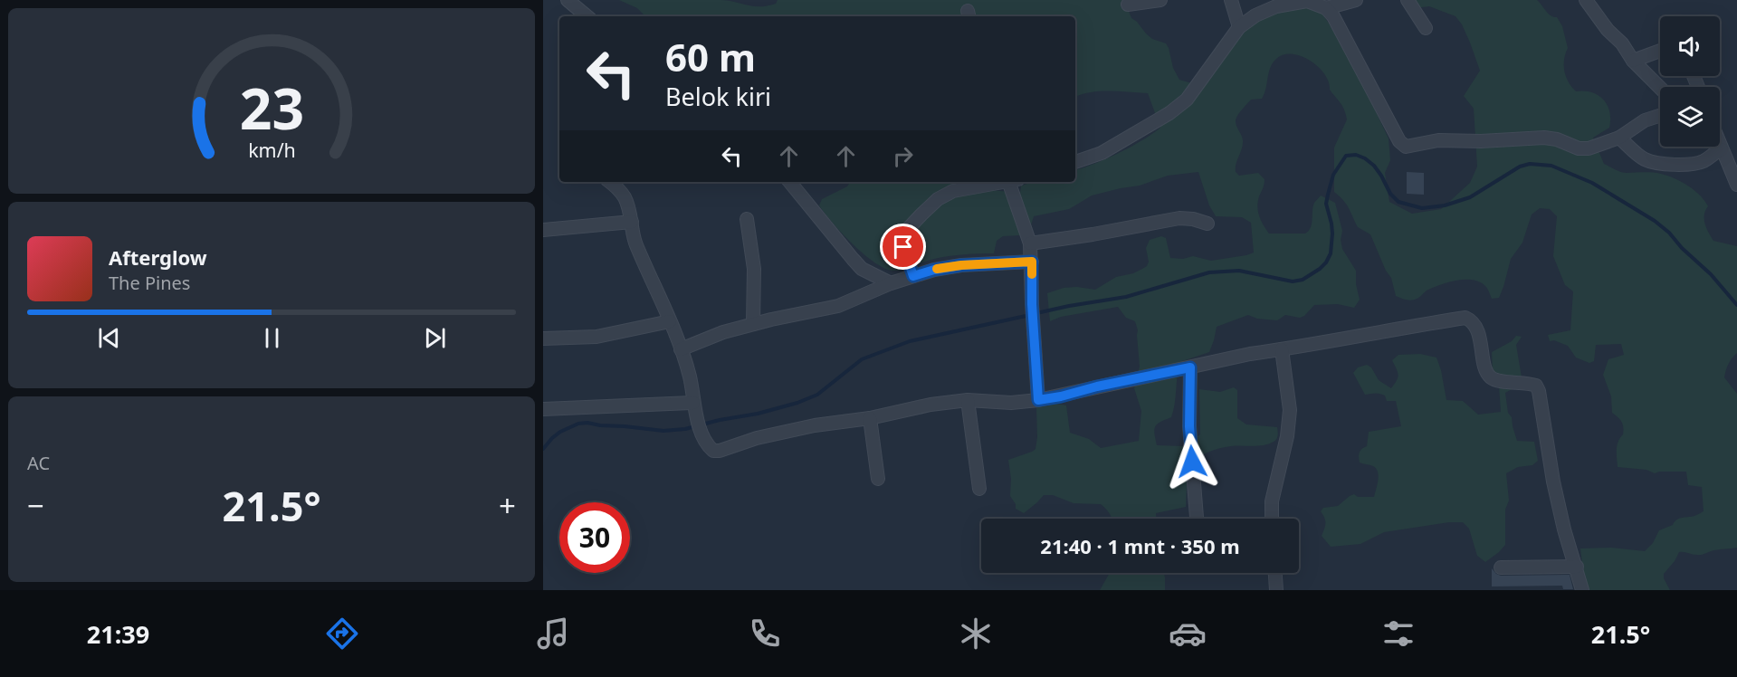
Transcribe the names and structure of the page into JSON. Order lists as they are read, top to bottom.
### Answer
{
  "page": {
    "turn": ["60 m", "Belok kiri"],
    "song": ["Afterglow", "The Pines"],
    "tile": "AC",
    "heat": ["−", "21.5°", "+"],
    "limit": "30",
    "trip": "21:40 · 1 mnt · 350 m",
    "tabs": ["21:39", "21.5°"],
    "gauge": ["23", "km/h"]
  }
}
